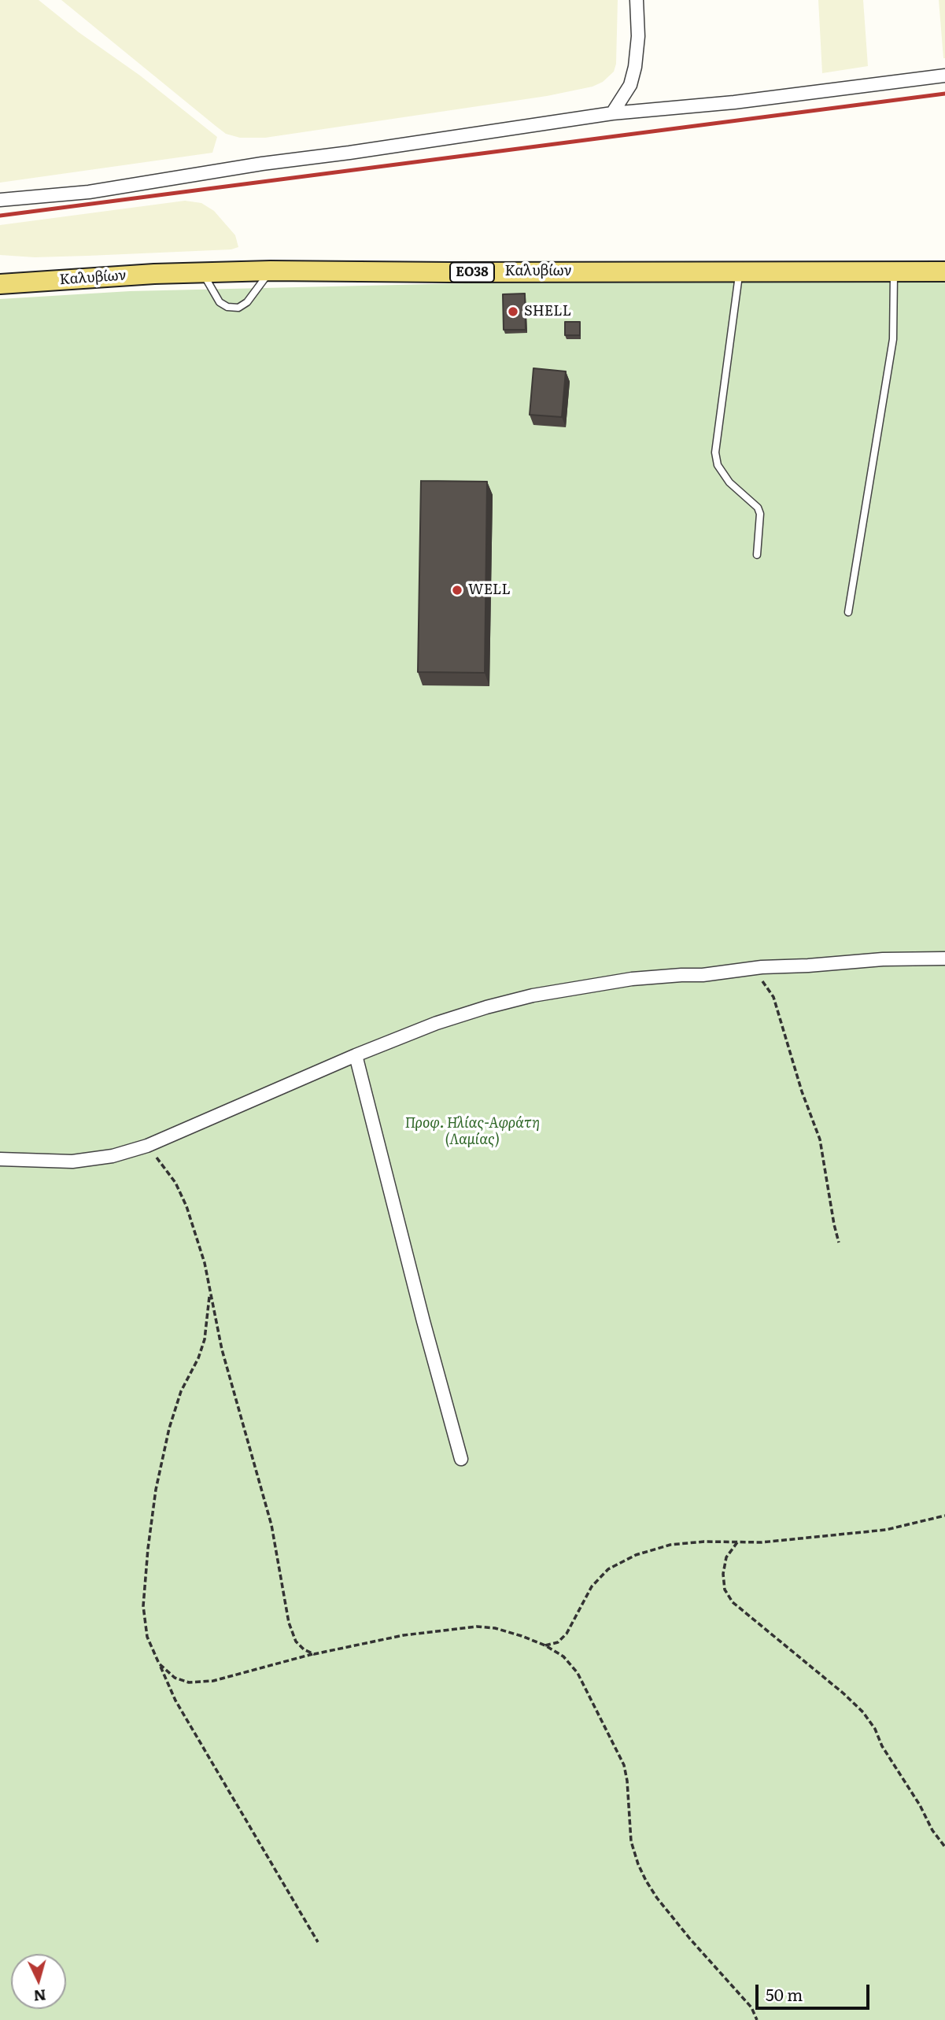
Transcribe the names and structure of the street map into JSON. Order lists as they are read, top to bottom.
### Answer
{
  "streets": {
    "main road": ["Καλυβίων", "ΕΟ38"]
  },
  "parks": ["Προφ. Ηλίας-Αφράτη (Λαμίας)"],
  "places": ["SHELL", "WELL"],
  "scale_bar": "50 m",
  "north": "bottom"
}
